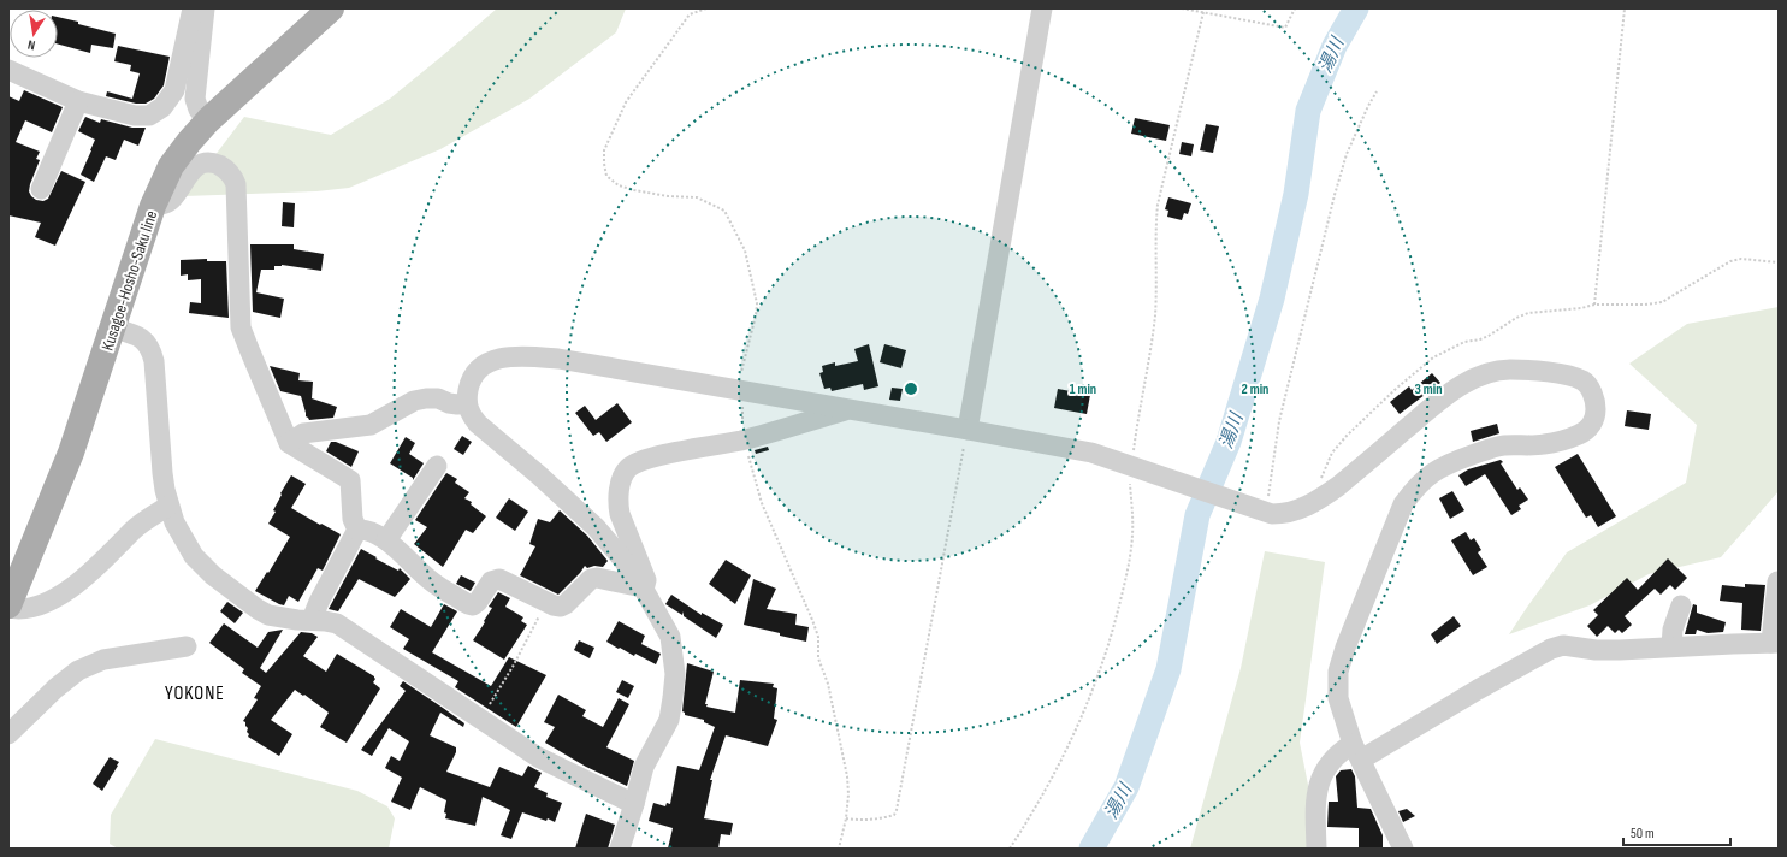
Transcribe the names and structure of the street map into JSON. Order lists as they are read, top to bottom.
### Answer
{
  "streets": {
    "main road": ["Kusagoe-Hosho-Saku line"]
  },
  "districts": ["YOKONE"],
  "water": ["湯川"],
  "scale_bar": "50 m",
  "north": "bottom",
  "rings": ["1 min", "2 min", "3 min"]
}
